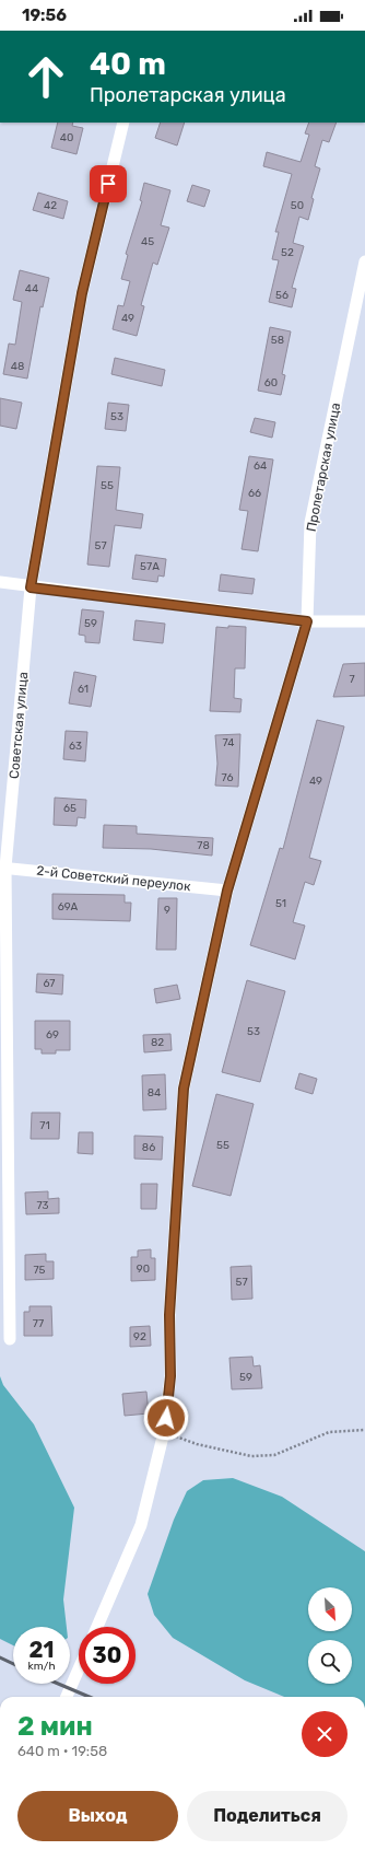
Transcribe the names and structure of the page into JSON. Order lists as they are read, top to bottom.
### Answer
{
  "streets": {
    "street": ["Пролетарская улица", "Советская улица", "2-й Советский переулок"]
  },
  "crossings": [
    ["Пролетарская улица", "2-й Советский переулок"],
    ["Советская улица", "2-й Советский переулок"]
  ],
  "house_numbers": [
    "40",
    "42",
    "50",
    "45",
    "52",
    "44",
    "56",
    "49",
    "58",
    "48",
    "60",
    "53",
    "64",
    "55",
    "66",
    "57",
    "57А",
    "59",
    "7",
    "61",
    "74",
    "63",
    "76",
    "49",
    "65",
    "78",
    "51",
    "69А",
    "9",
    "67",
    "53",
    "69",
    "82",
    "84",
    "71",
    "55",
    "86",
    "73",
    "90",
    "75",
    "57",
    "77",
    "92",
    "59"
  ],
  "north": "bottom right",
  "page": {
    "status": "19:56",
    "turn": ["40 m", "Пролетарская улица"],
    "speed": "21 km/h",
    "limit": "30",
    "heading": ["2 мин", "640 m · 19:58"],
    "buttons": ["Выход", "Поделиться"]
  }
}
